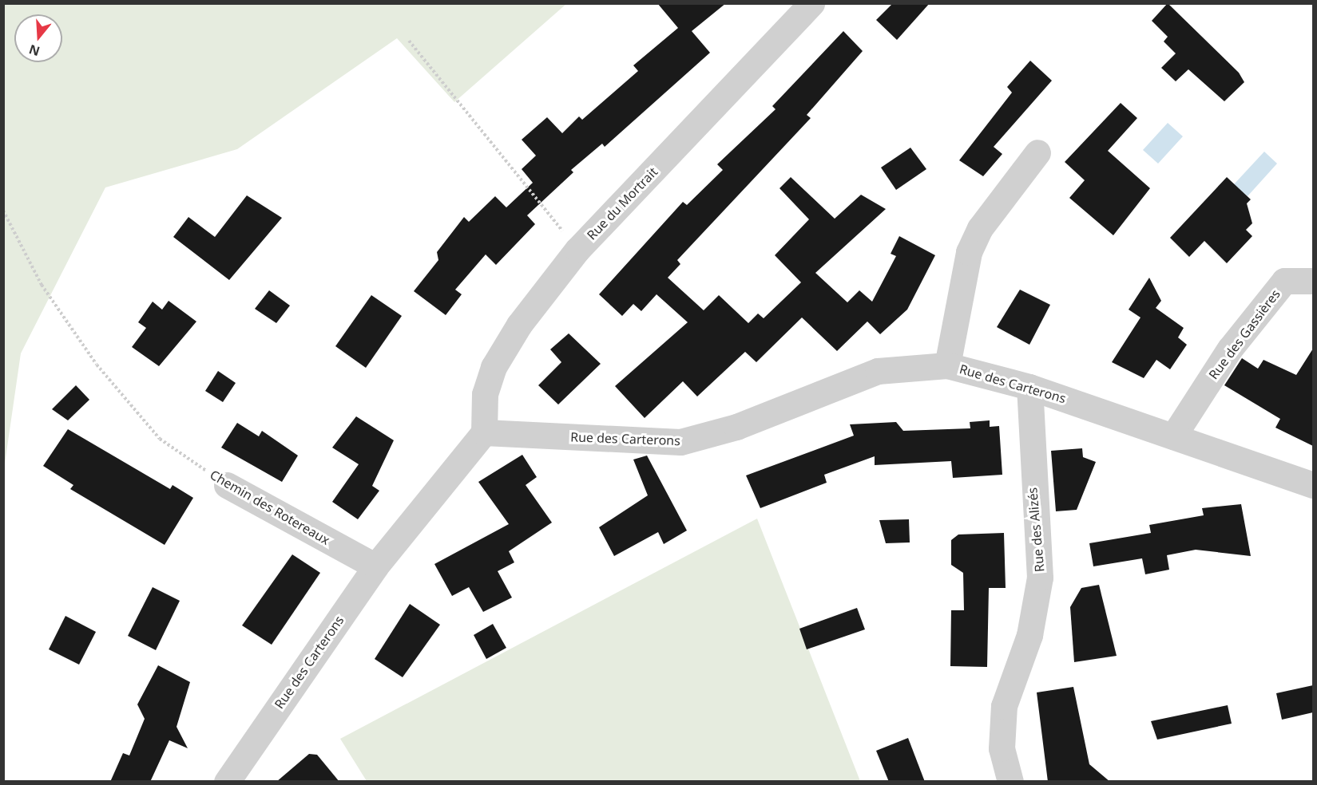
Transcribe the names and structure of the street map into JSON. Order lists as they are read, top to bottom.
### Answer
{
  "streets": {
    "street": [
      "Rue du Mortrait",
      "Rue des Gassières",
      "Rue des Carterons",
      "Chemin des Rotereaux",
      "Rue des Alizés"
    ]
  },
  "crossings": [
    ["Rue du Mortrait", "Rue des Carterons"],
    ["Rue des Gassières", "Rue des Carterons"],
    ["Rue des Carterons", "Chemin des Rotereaux"],
    ["Rue des Carterons", "Rue des Alizés"]
  ],
  "north": "bottom"
}
